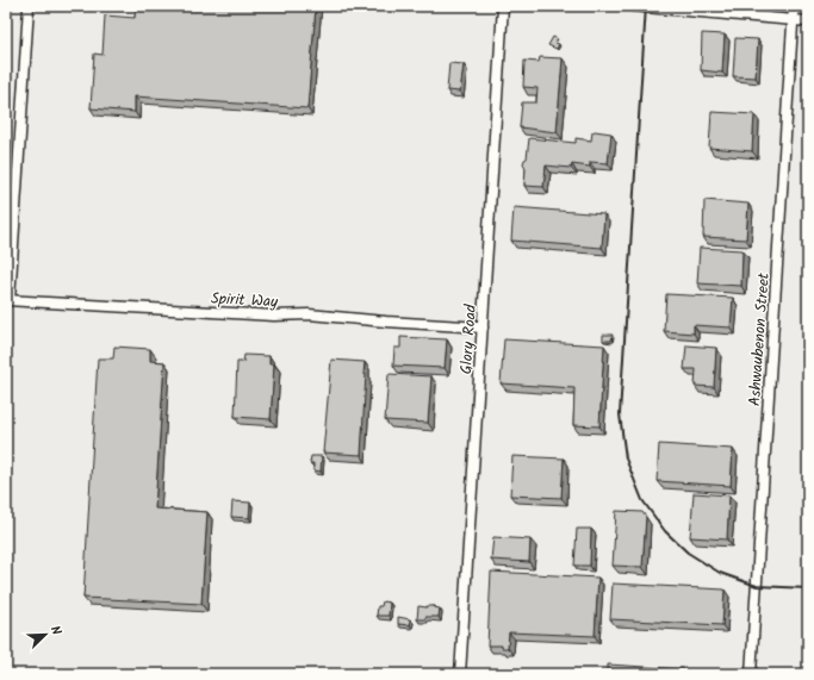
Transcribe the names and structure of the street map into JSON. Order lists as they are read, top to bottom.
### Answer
{
  "streets": {
    "street": ["Spirit Way", "Glory Road", "Ashwaubenon Street"]
  },
  "crossings": [
    ["Spirit Way", "Glory Road"]
  ],
  "north": "top right"
}
